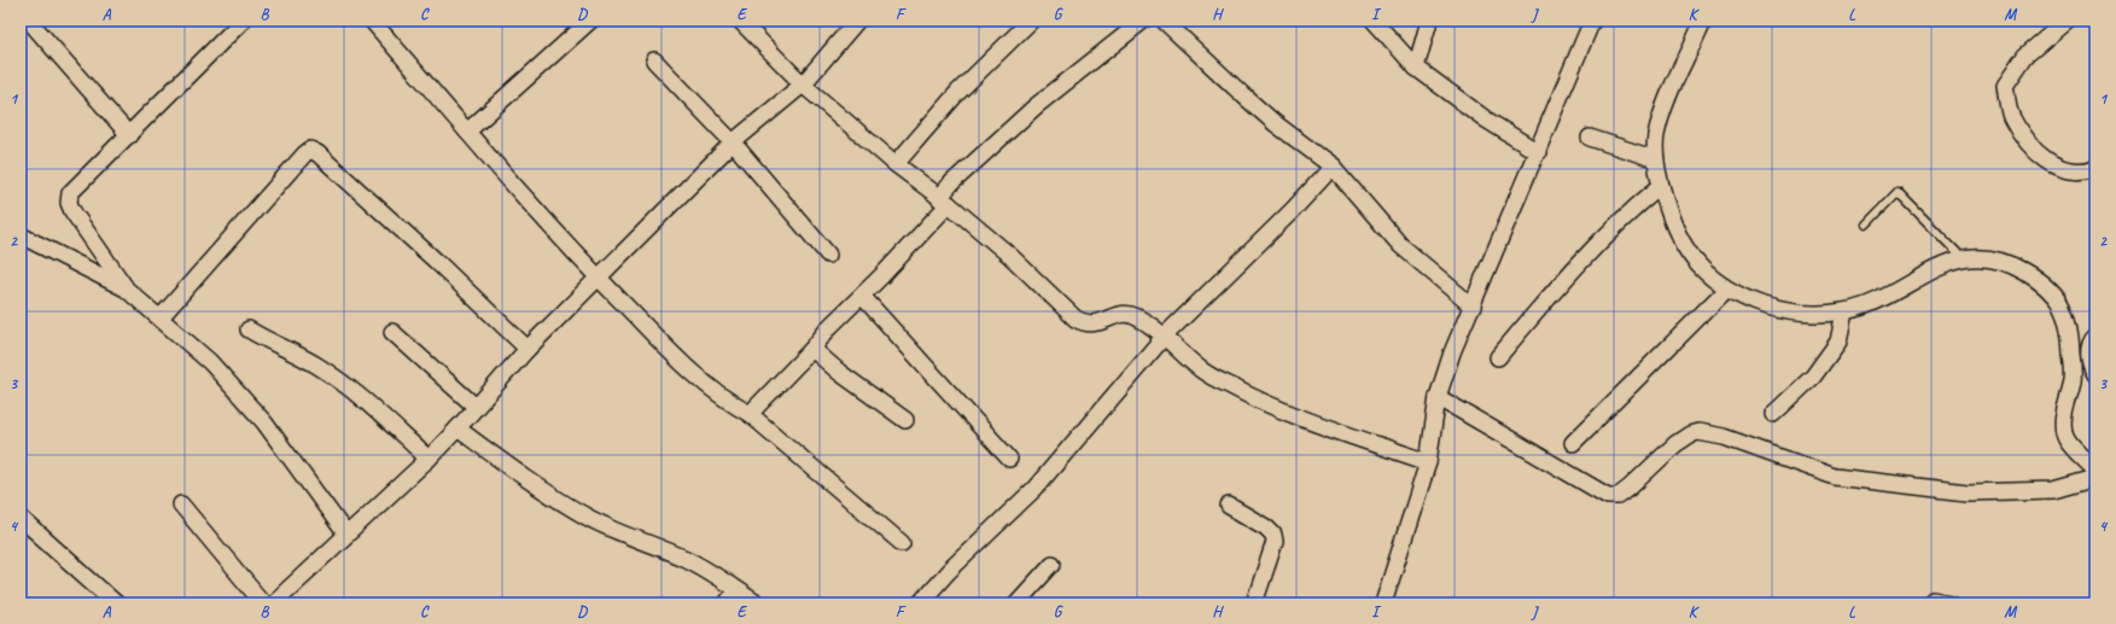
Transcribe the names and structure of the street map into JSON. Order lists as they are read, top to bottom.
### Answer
{
  "grid": {
    "columns": [
      "A",
      "B",
      "C",
      "D",
      "E",
      "F",
      "G",
      "H",
      "I",
      "J",
      "K",
      "L",
      "M"
    ],
    "rows": [
      "1",
      "2",
      "3",
      "4"
    ]
  }
}
